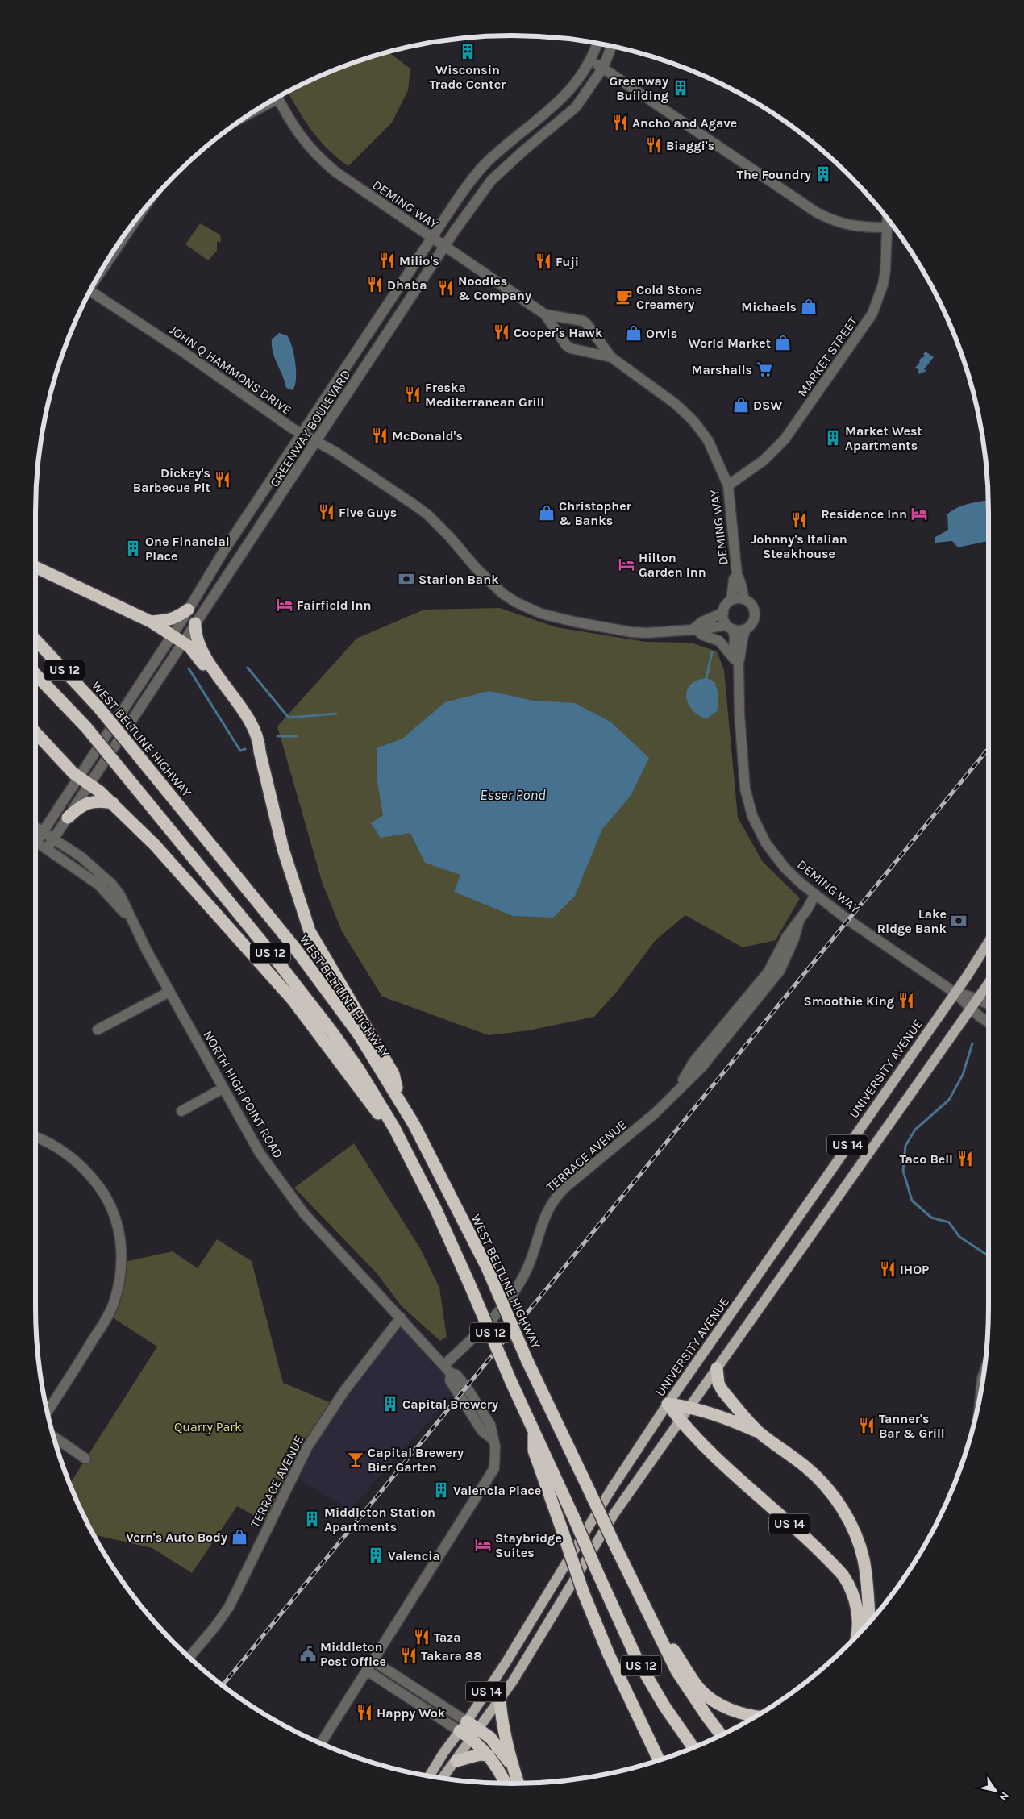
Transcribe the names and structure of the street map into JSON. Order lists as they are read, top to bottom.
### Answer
{
  "streets": {
    "highway": ["US 12", "WEST BELTLINE HIGHWAY", "US 14"],
    "main road": ["UNIVERSITY AVENUE"],
    "street": [
      "DEMING WAY",
      "MARKET STREET",
      "JOHN Q HAMMONS DRIVE",
      "GREENWAY BOULEVARD",
      "NORTH HIGH POINT ROAD",
      "TERRACE AVENUE"
    ]
  },
  "crossings": [
    ["DEMING WAY", "MARKET STREET"],
    ["DEMING WAY", "JOHN Q HAMMONS DRIVE"],
    ["DEMING WAY", "GREENWAY BOULEVARD"],
    ["DEMING WAY", "UNIVERSITY AVENUE"],
    ["DEMING WAY", "US 14"],
    ["DEMING WAY", "TERRACE AVENUE"],
    ["JOHN Q HAMMONS DRIVE", "GREENWAY BOULEVARD"],
    ["GREENWAY BOULEVARD", "NORTH HIGH POINT ROAD"],
    ["US 12", "WEST BELTLINE HIGHWAY"],
    ["UNIVERSITY AVENUE", "US 14"],
    ["NORTH HIGH POINT ROAD", "TERRACE AVENUE"]
  ],
  "water": ["Esser Pond"],
  "parks": ["Quarry Park"],
  "places": {
    "building": [
      "Wisconsin Trade Center",
      "Greenway Building",
      "The Foundry",
      "Market West Apartments",
      "One Financial Place",
      "Capital Brewery",
      "Valencia Place",
      "Middleton Station Apartments",
      "Valencia"
    ],
    "restaurant": [
      "Ancho and Agave",
      "Biaggi's",
      "Milio's",
      "Fuji",
      "Dhaba",
      "Noodles & Company",
      "Cooper's Hawk",
      "Freska Mediterranean Grill",
      "McDonald's",
      "Dickey's Barbecue Pit",
      "Five Guys",
      "Johnny's Italian Steakhouse",
      "Smoothie King",
      "Taco Bell",
      "IHOP",
      "Tanner's Bar & Grill",
      "Taza",
      "Takara 88",
      "Happy Wok"
    ],
    "cafe": ["Cold Stone Creamery"],
    "shop": [
      "Michaels",
      "Orvis",
      "World Market",
      "DSW",
      "Christopher & Banks",
      "Vern's Auto Body"
    ],
    "supermarket": ["Marshalls"],
    "hotel": [
      "Residence Inn",
      "Hilton Garden Inn",
      "Fairfield Inn",
      "Staybridge Suites"
    ],
    "bank": ["Starion Bank", "Lake Ridge Bank"],
    "bar": ["Capital Brewery Bier Garten"],
    "public building": ["Middleton Post Office"]
  },
  "north": "bottom right"
}
